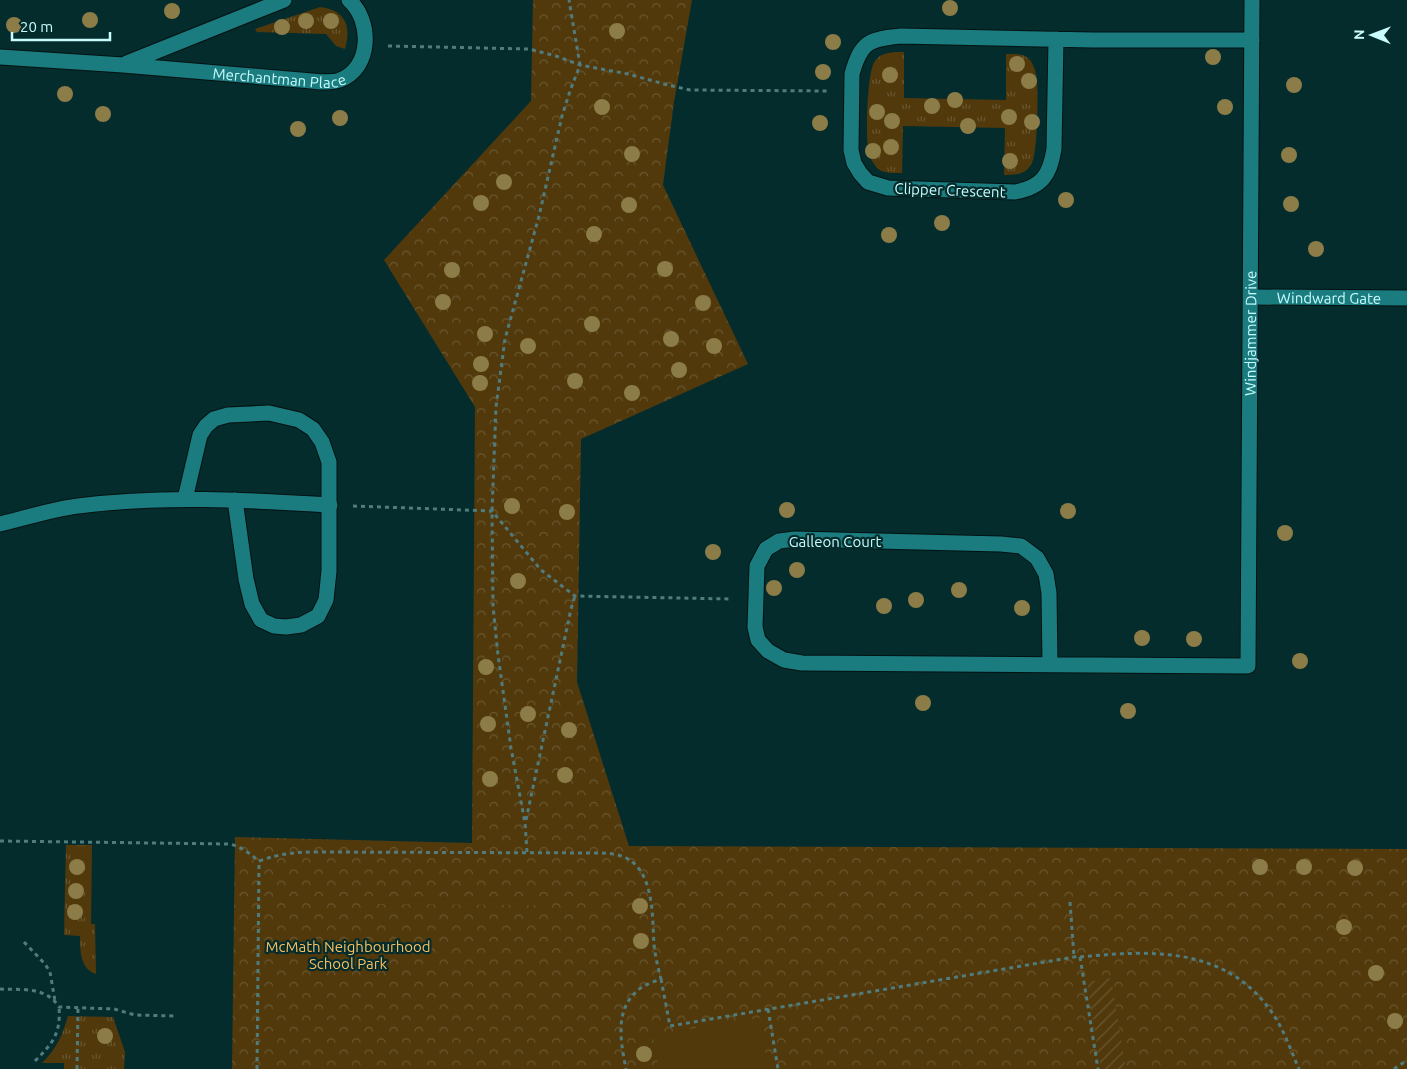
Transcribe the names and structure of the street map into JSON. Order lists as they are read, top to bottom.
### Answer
{
  "streets": {
    "street": [
      "Merchantman Place",
      "Clipper Crescent",
      "Windward Gate",
      "Windjammer Drive",
      "Galleon Court"
    ]
  },
  "crossings": [
    ["Clipper Crescent", "Windjammer Drive"],
    ["Windward Gate", "Windjammer Drive"],
    ["Windjammer Drive", "Galleon Court"]
  ],
  "parks": ["McMath Neighbourhood School Park"],
  "scale_bar": "20 m",
  "north": "left"
}
